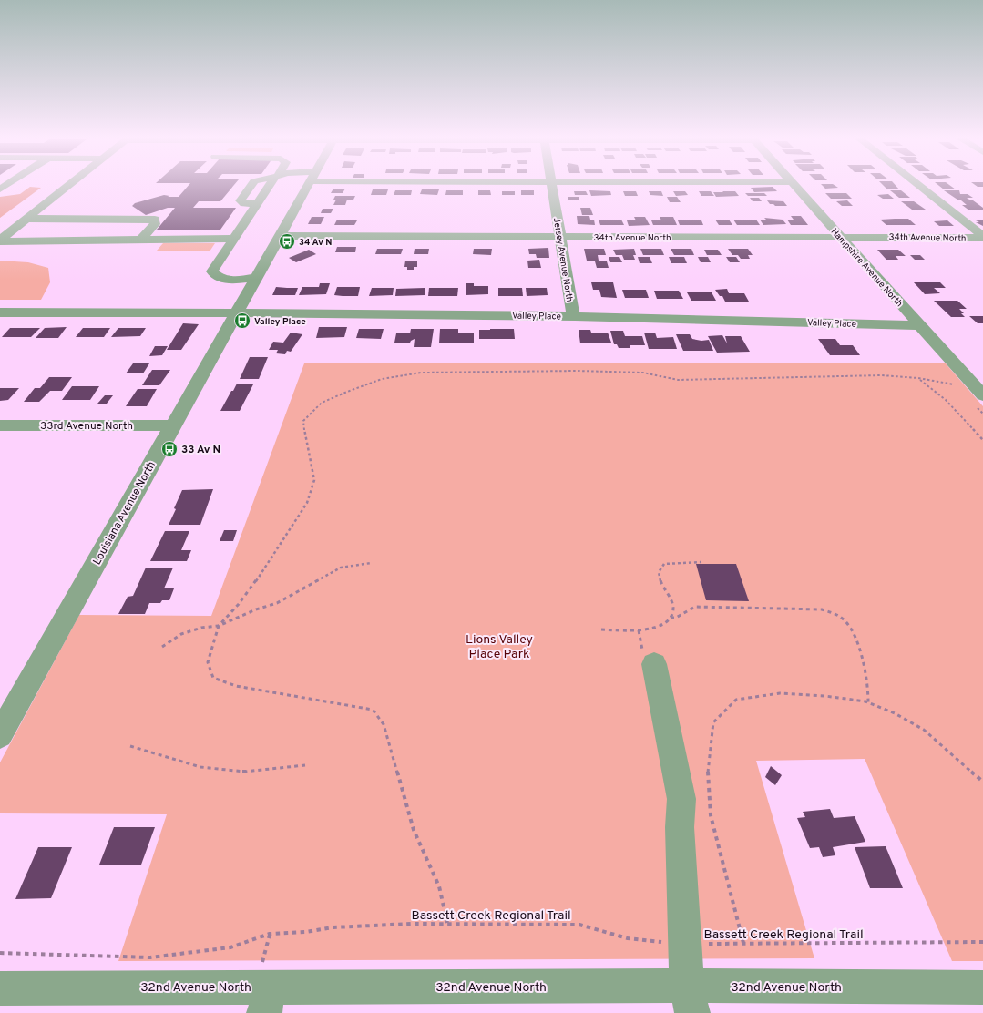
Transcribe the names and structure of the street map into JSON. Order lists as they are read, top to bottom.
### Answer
{
  "streets": {
    "street": [
      "34th Avenue North",
      "Jersey Avenue North",
      "Hampshire Avenue North",
      "Valley Place",
      "33rd Avenue North",
      "Louisiana Avenue North",
      "32nd Avenue North"
    ],
    "path": ["Bassett Creek Regional Trail"]
  },
  "crossings": [
    ["34th Avenue North", "Jersey Avenue North"],
    ["34th Avenue North", "Hampshire Avenue North"],
    ["34th Avenue North", "Louisiana Avenue North"],
    ["Jersey Avenue North", "Valley Place"],
    ["Hampshire Avenue North", "Valley Place"],
    ["Valley Place", "Louisiana Avenue North"],
    ["33rd Avenue North", "Louisiana Avenue North"]
  ],
  "parks": ["Lions Valley Place Park"],
  "places": {
    "bus stop": ["34 Av N", "Valley Place", "33 Av N"]
  }
}
